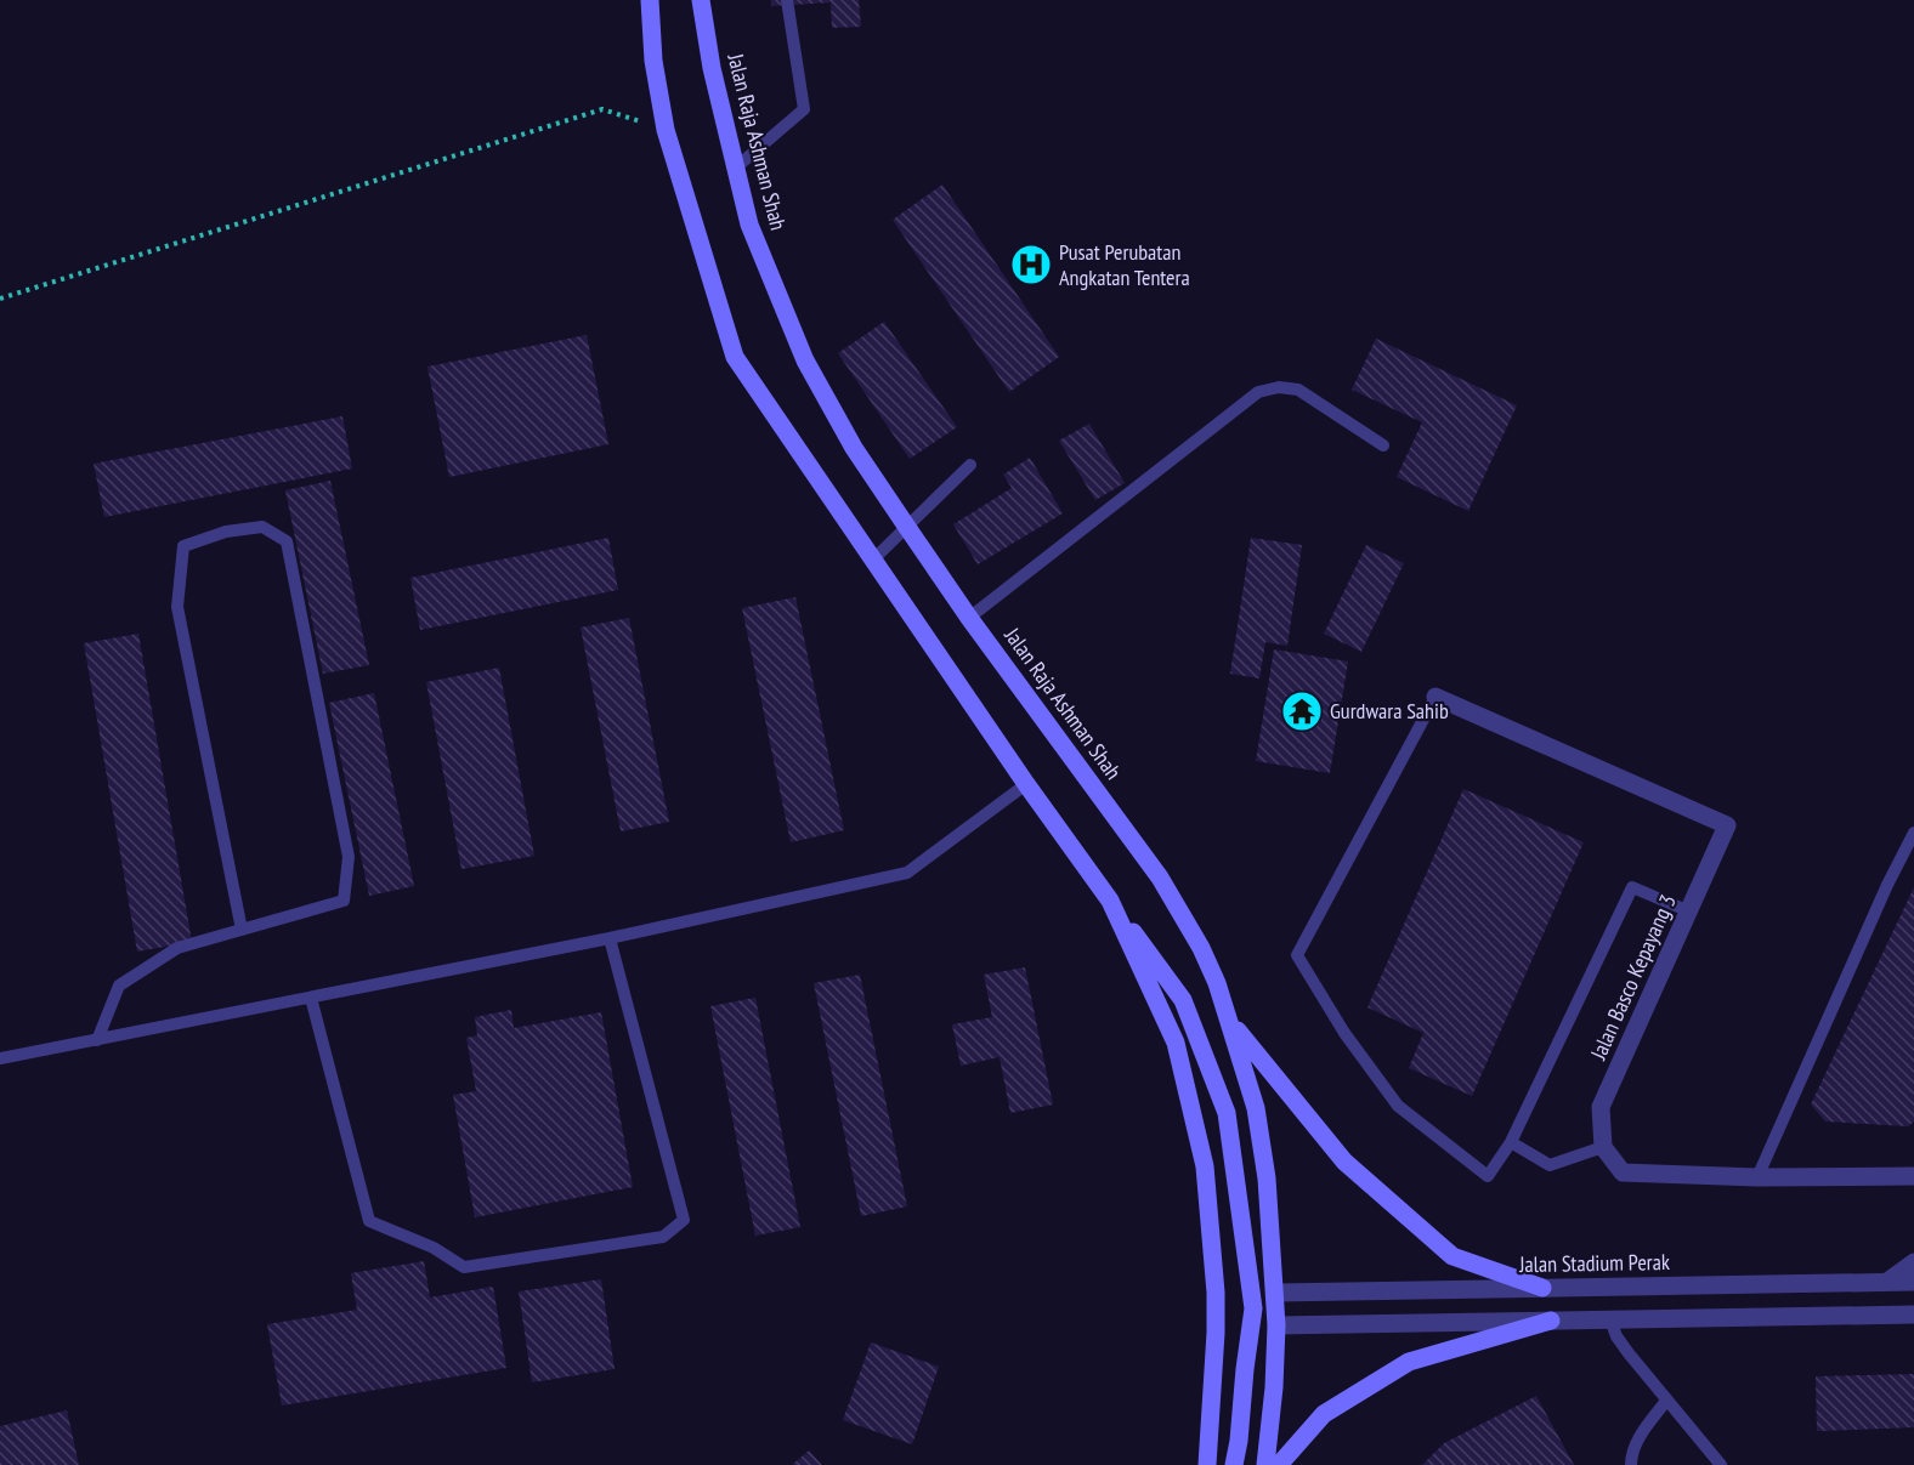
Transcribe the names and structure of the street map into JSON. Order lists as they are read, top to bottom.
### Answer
{
  "streets": {
    "main road": ["Jalan Raja Ashman Shah"],
    "street": ["Jalan Basco Kepayang 3", "Jalan Stadium Perak"]
  },
  "crossings": [
    ["Jalan Raja Ashman Shah", "Jalan Stadium Perak"]
  ],
  "places": {
    "hospital": ["Pusat Perubatan Angkatan Tentera"],
    "temple": ["Gurdwara Sahib"]
  }
}
